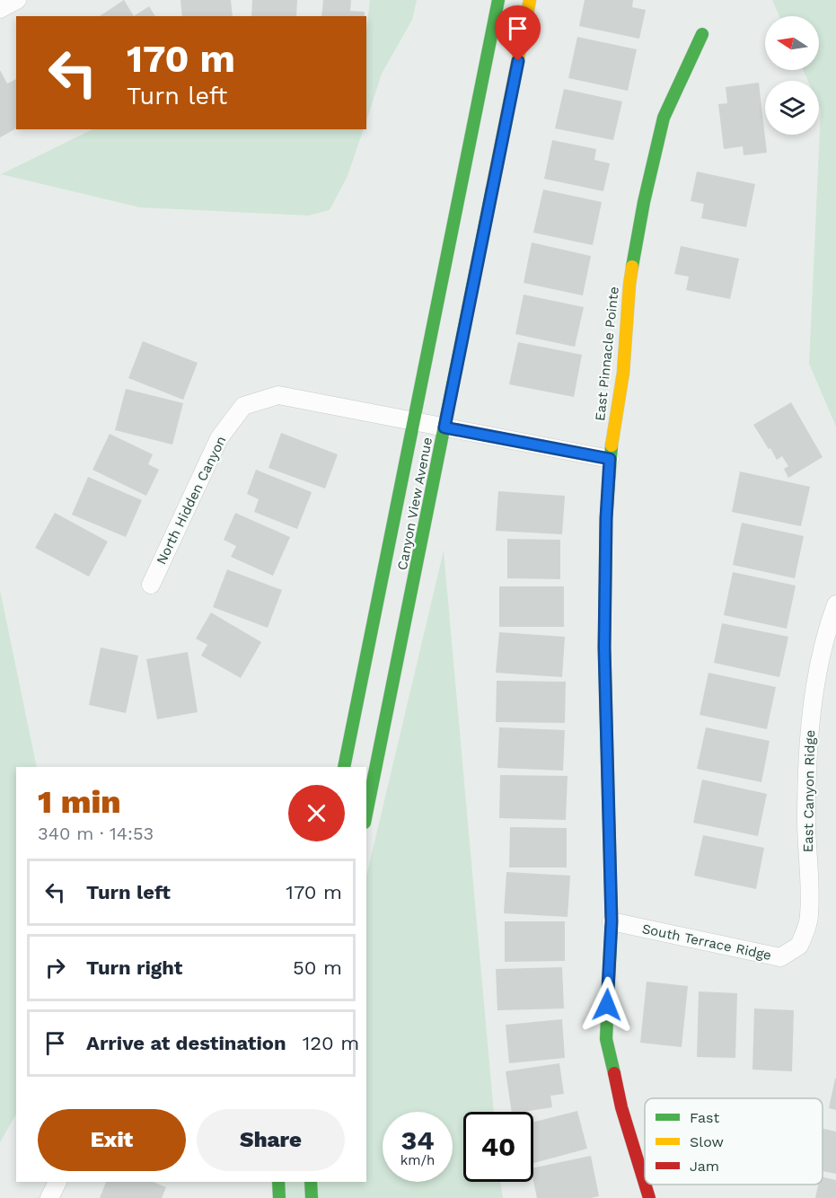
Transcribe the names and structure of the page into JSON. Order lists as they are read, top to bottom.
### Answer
{
  "streets": {
    "street": [
      "East Pinnacle Pointe",
      "North Hidden Canyon",
      "Canyon View Avenue",
      "East Canyon Ridge",
      "South Terrace Ridge"
    ]
  },
  "crossings": [
    ["East Pinnacle Pointe", "North Hidden Canyon"],
    ["East Pinnacle Pointe", "South Terrace Ridge"],
    ["North Hidden Canyon", "Canyon View Avenue"],
    ["East Canyon Ridge", "South Terrace Ridge"]
  ],
  "legend": ["Fast", "Slow", "Jam"],
  "north": "left",
  "page": {
    "turn": ["170 m", "Turn left"],
    "heading": ["1 min", "340 m · 14:53"],
    "list": [
      {
        "name": "Turn left",
        "value": "170 m"
      },
      {
        "name": "Turn right",
        "value": "50 m"
      },
      {
        "name": "Arrive at destination",
        "value": "120 m"
      }
    ],
    "buttons": ["Exit", "Share"],
    "speed": "34 km/h",
    "limit": "40"
  }
}
